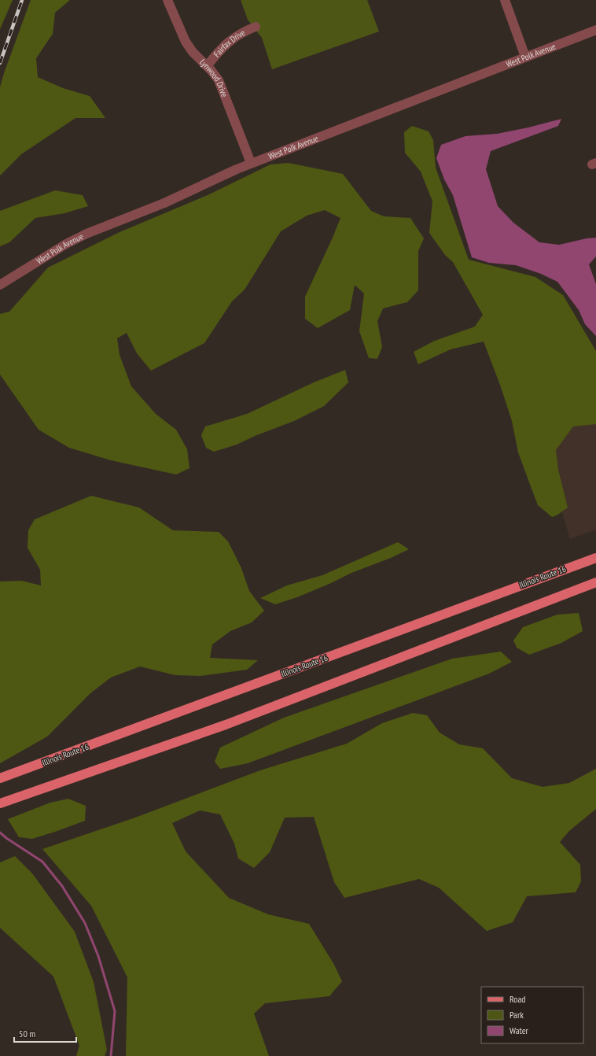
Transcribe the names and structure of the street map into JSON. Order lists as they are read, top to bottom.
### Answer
{
  "streets": {
    "main road": ["Illinois Route 16"],
    "street": ["Fairfax Drive", "West Polk Avenue", "Lynwood Drive"]
  },
  "crossings": [
    ["Fairfax Drive", "Lynwood Drive"],
    ["West Polk Avenue", "Lynwood Drive"]
  ],
  "legend": ["Road", "Park", "Water"],
  "scale_bar": "50 m"
}
